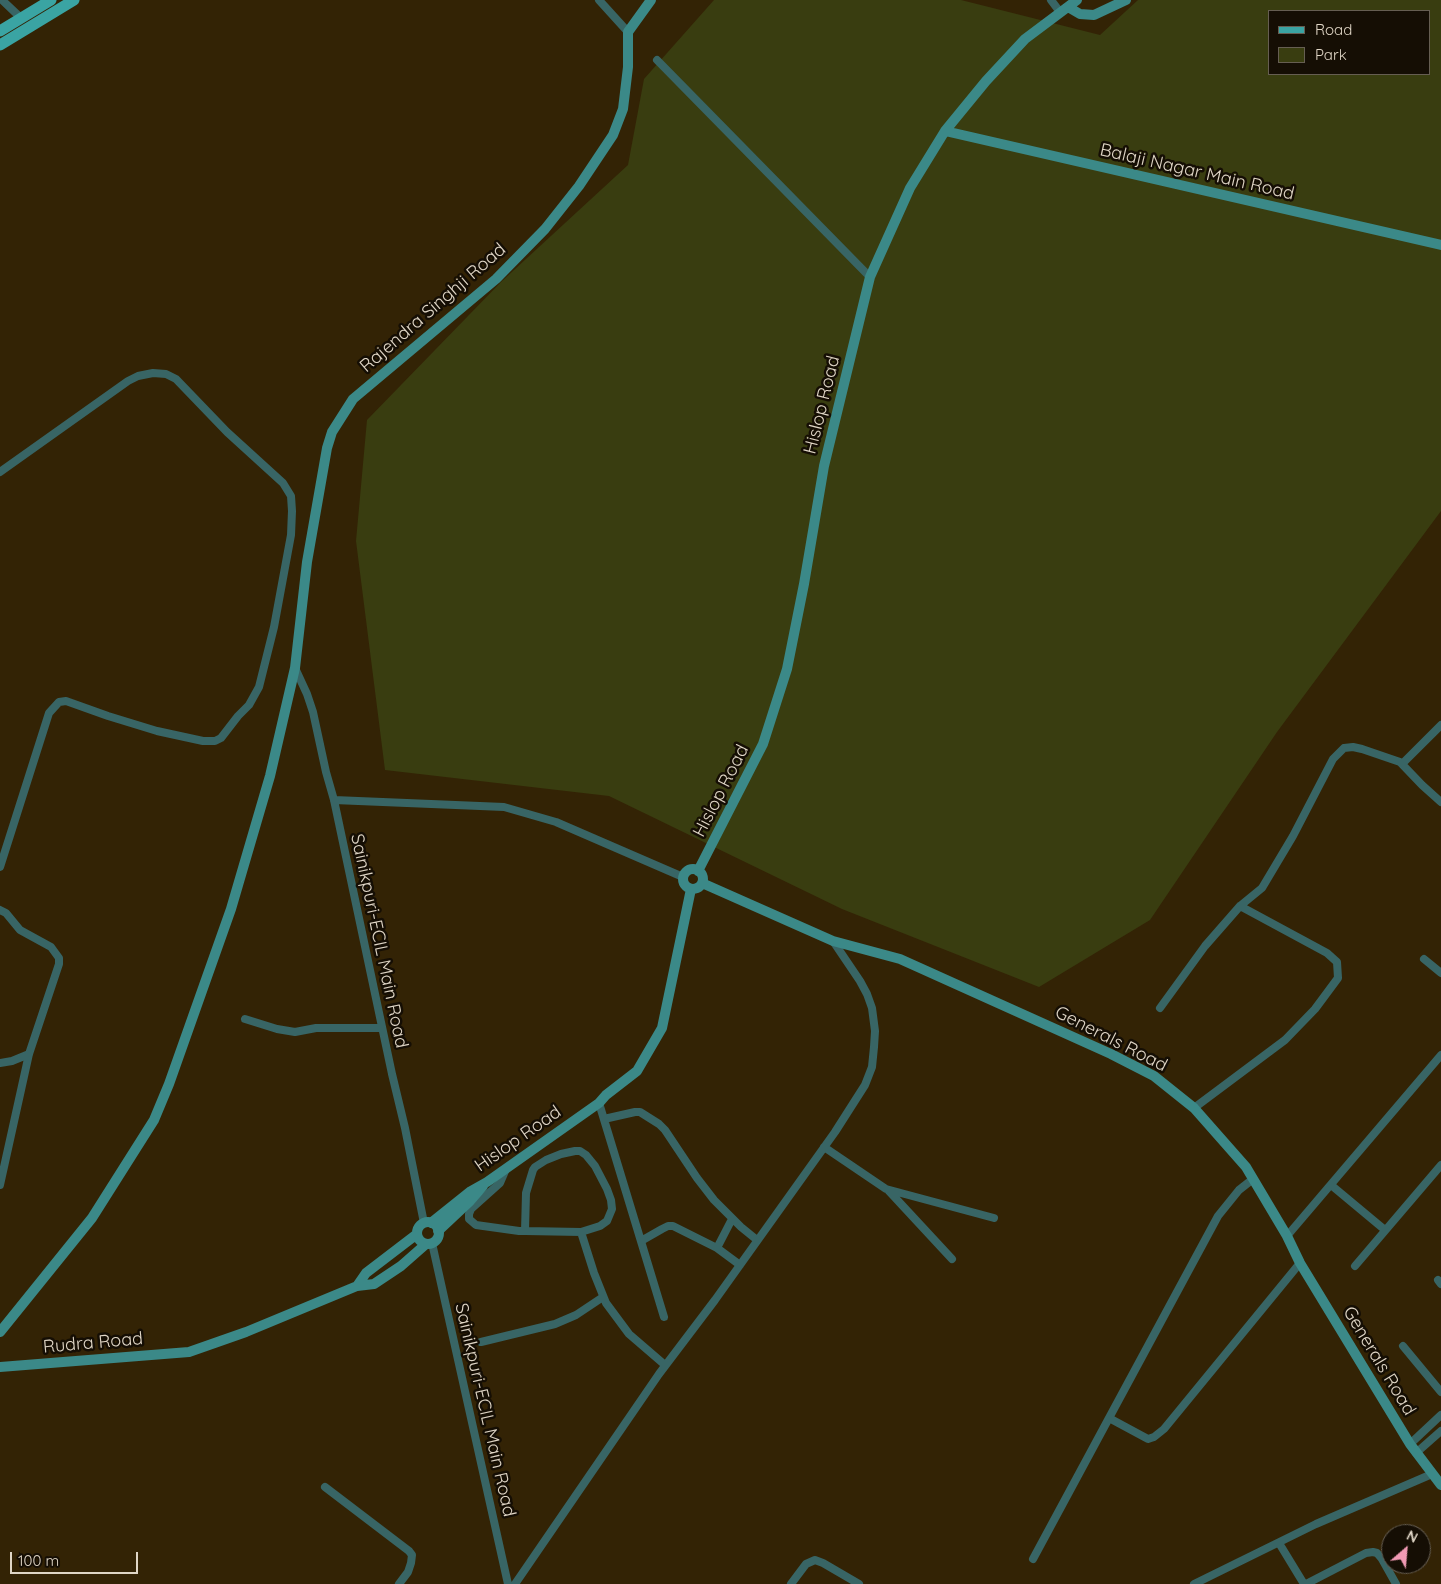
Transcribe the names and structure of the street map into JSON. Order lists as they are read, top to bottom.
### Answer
{
  "streets": {
    "street": [
      "Balaji Nagar Main Road",
      "Rajendra Singhji Road",
      "Hislop Road",
      "Sainikpuri-ECIL Main Road",
      "Generals Road",
      "Rudra Road"
    ]
  },
  "crossings": [
    ["Balaji Nagar Main Road", "Hislop Road"],
    ["Rajendra Singhji Road", "Sainikpuri-ECIL Main Road"],
    ["Hislop Road", "Sainikpuri-ECIL Main Road"],
    ["Hislop Road", "Generals Road"]
  ],
  "legend": ["Road", "Park"],
  "scale_bar": "100 m",
  "north": "top right"
}
